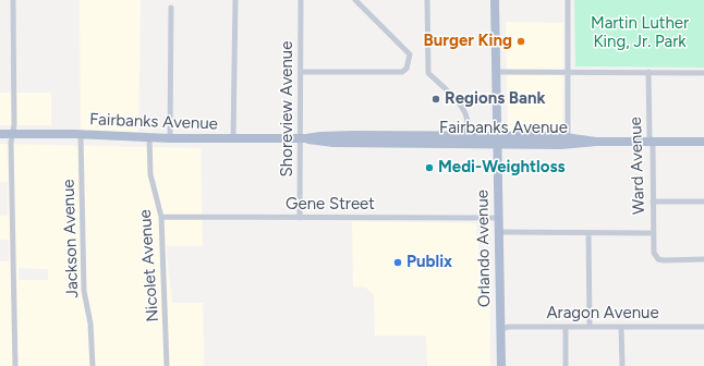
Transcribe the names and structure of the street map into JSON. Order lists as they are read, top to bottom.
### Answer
{
  "streets": {
    "main road": ["Fairbanks Avenue", "Orlando Avenue"],
    "street": [
      "Shoreview Avenue",
      "Ward Avenue",
      "Gene Street",
      "Jackson Avenue",
      "Nicolet Avenue",
      "Aragon Avenue"
    ]
  },
  "crossings": [
    ["Shoreview Avenue", "Fairbanks Avenue"],
    ["Shoreview Avenue", "Gene Street"],
    ["Fairbanks Avenue", "Ward Avenue"],
    ["Fairbanks Avenue", "Jackson Avenue"],
    ["Fairbanks Avenue", "Orlando Avenue"],
    ["Fairbanks Avenue", "Nicolet Avenue"],
    ["Gene Street", "Orlando Avenue"],
    ["Gene Street", "Nicolet Avenue"],
    ["Orlando Avenue", "Aragon Avenue"]
  ],
  "parks": ["Martin Luther King, Jr. Park"],
  "places": [
    "Burger King",
    "Regions Bank",
    "Medi-Weightloss",
    "Publix"
  ]
}
